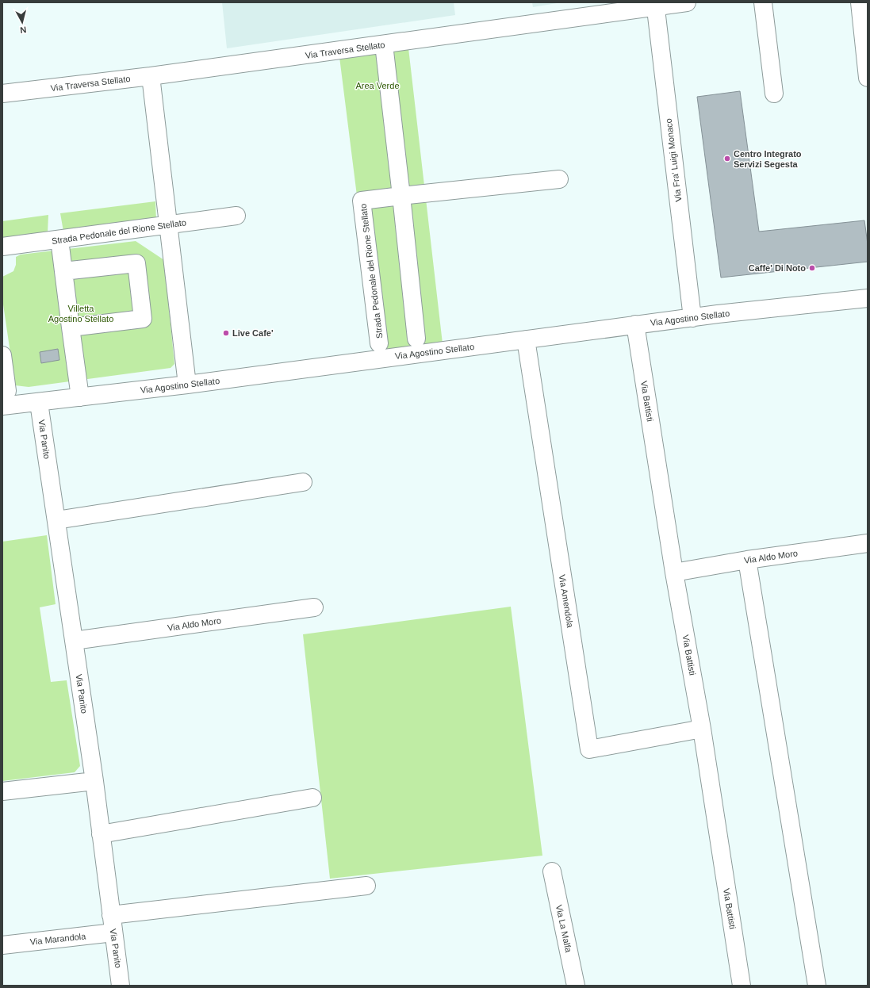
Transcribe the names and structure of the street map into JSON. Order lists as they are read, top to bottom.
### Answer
{
  "streets": {
    "street": [
      "Via Traversa Stellato",
      "Via Fra' Luigi Monaco",
      "Strada Pedonale del Rione Stellato",
      "Via Agostino Stellato",
      "Via Battisti",
      "Via Panito",
      "Via Aldo Moro",
      "Via Amendola",
      "Via La Malfa",
      "Via Marandola"
    ]
  },
  "crossings": [
    ["Via Traversa Stellato", "Via Fra' Luigi Monaco"],
    ["Via Fra' Luigi Monaco", "Via Agostino Stellato"],
    ["Via Agostino Stellato", "Via Battisti"],
    ["Via Agostino Stellato", "Via Panito"],
    ["Via Agostino Stellato", "Via Amendola"],
    ["Via Battisti", "Via Aldo Moro"],
    ["Via Battisti", "Via Amendola"],
    ["Via Panito", "Via Aldo Moro"],
    ["Via Panito", "Via Marandola"]
  ],
  "parks": ["Area Verde", "Villetta Agostino Stellato"],
  "places": ["Centro Integrato Servizi Segesta", "Caffe' Di Noto", "Live Cafe'"],
  "north": "bottom"
}
